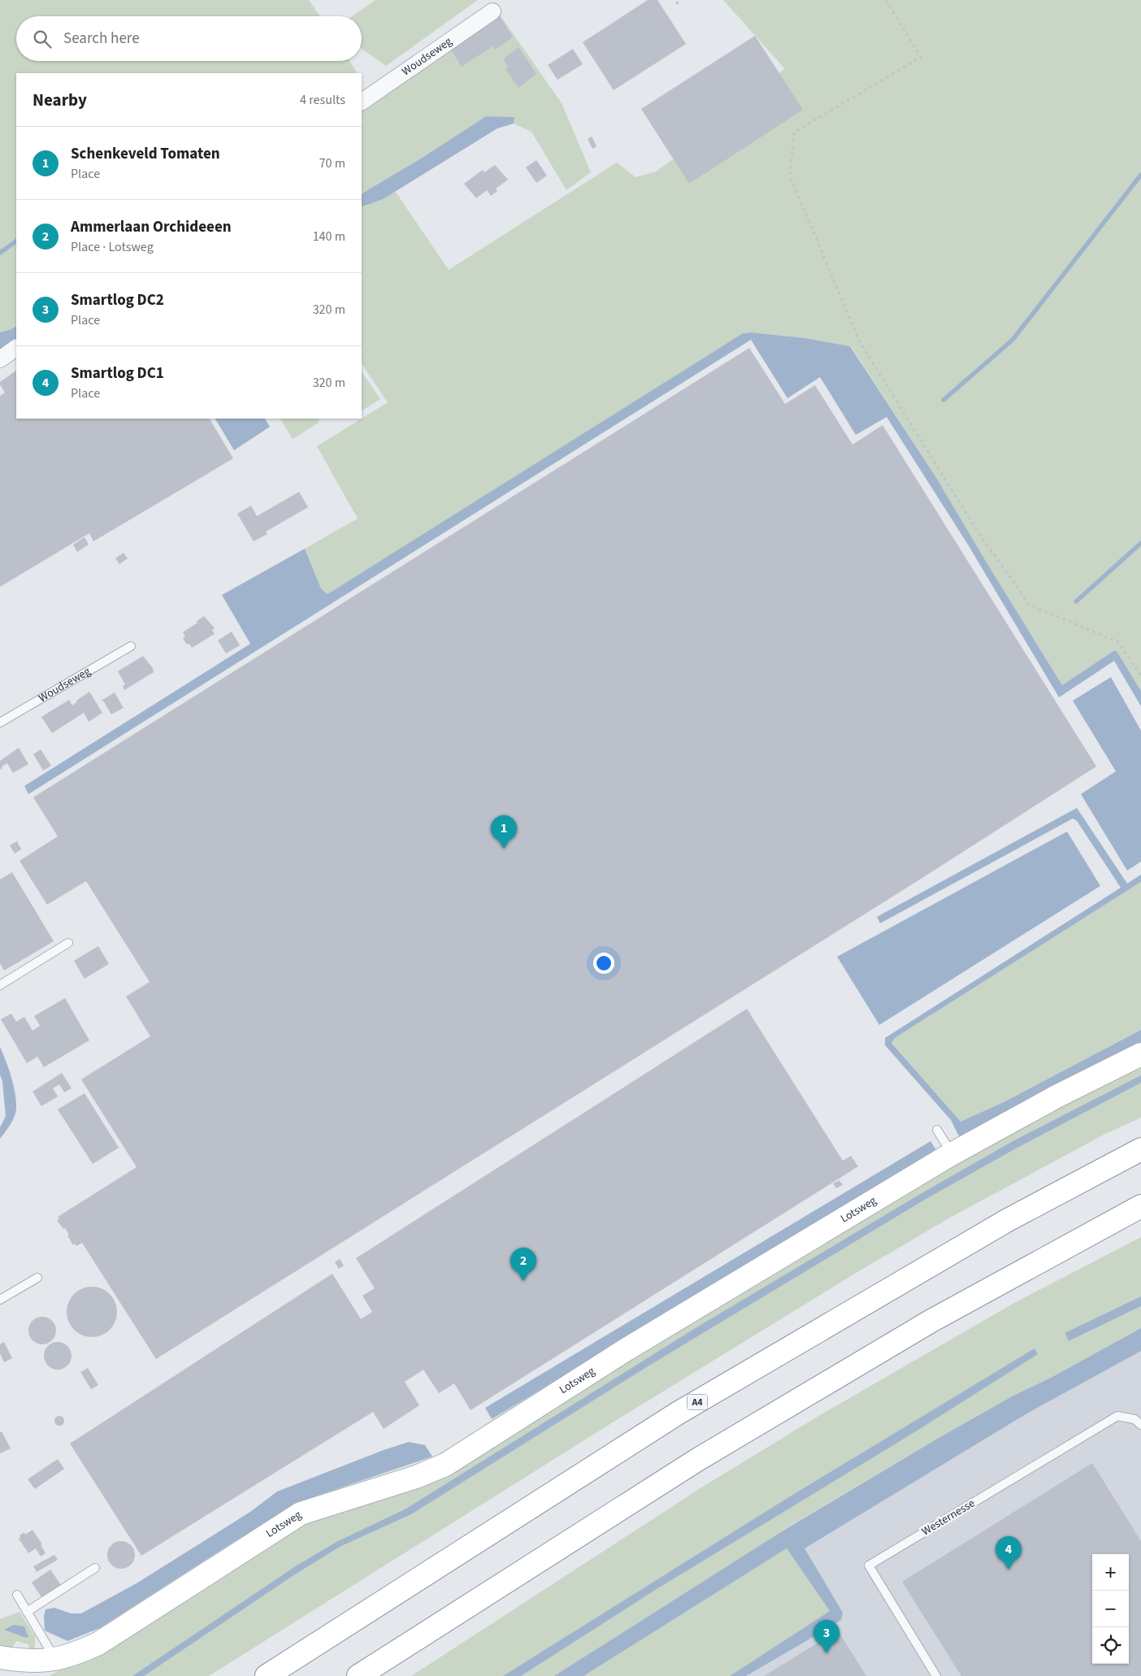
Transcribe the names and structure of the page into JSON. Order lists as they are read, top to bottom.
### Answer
{
  "streets": {
    "main road": ["Lotsweg", "A4"],
    "street": ["Woudseweg"],
    "lane": ["Westernesse"]
  },
  "page": {
    "search": "Search here",
    "heading": ["Nearby", "4 results"],
    "list": [
      {
        "mark": "1",
        "name": "Schenkeveld Tomaten",
        "note": "Place",
        "value": "70 m"
      },
      {
        "mark": "2",
        "name": "Ammerlaan Orchideeen",
        "note": "Place · Lotsweg",
        "value": "140 m"
      },
      {
        "mark": "3",
        "name": "Smartlog DC2",
        "note": "Place",
        "value": "320 m"
      },
      {
        "mark": "4",
        "name": "Smartlog DC1",
        "note": "Place",
        "value": "320 m"
      }
    ],
    "pins": [
      "1",
      "2",
      "4",
      "3"
    ],
    "map_buttons": ["+", "−"]
  }
}
